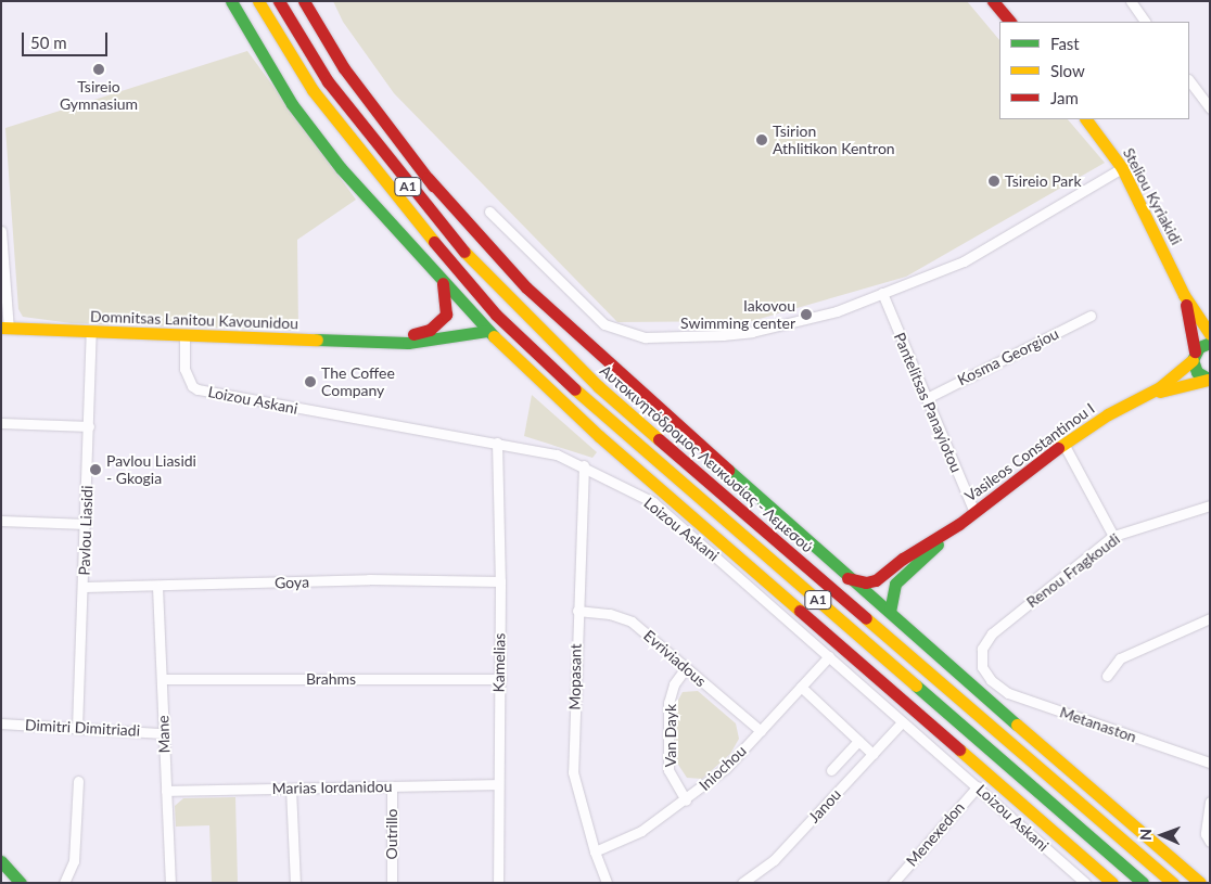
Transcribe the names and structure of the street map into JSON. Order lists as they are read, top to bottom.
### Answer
{
  "streets": {
    "main road": [
      "A1",
      "Steliou Kyriakidi",
      "Domnitsas Lanitou Kavounidou",
      "Vasileos Constantinou I",
      "Αυτοκινητόδρομος Λευκωσίας - Λεμεσού"
    ],
    "street": [
      "Kosma Georgiou",
      "Loizou Askani",
      "Pantelitsas Panayiotou",
      "Pavlou Liasidi",
      "Renou Fragkoudi",
      "Goya",
      "Evriviadous",
      "Kamelias",
      "Mopasant",
      "Brahms",
      "Metanaston",
      "Dimitri Dimitriadi",
      "Mane",
      "Van Dayk",
      "Iniochou",
      "Marias Iordanidou",
      "Janou",
      "Outrillo",
      "Menexedon"
    ]
  },
  "crossings": [
    ["Steliou Kyriakidi", "Vasileos Constantinou I"],
    ["Domnitsas Lanitou Kavounidou", "Loizou Askani"],
    ["Domnitsas Lanitou Kavounidou", "Pavlou Liasidi"],
    ["Kosma Georgiou", "Pantelitsas Panayiotou"],
    ["Loizou Askani", "Kamelias"],
    ["Loizou Askani", "Mopasant"],
    ["Loizou Askani", "Iniochou"],
    ["Loizou Askani", "Janou"],
    ["Loizou Askani", "Menexedon"],
    ["Pantelitsas Panayiotou", "Vasileos Constantinou I"],
    ["Pavlou Liasidi", "Goya"],
    ["Pavlou Liasidi", "Dimitri Dimitriadi"],
    ["Renou Fragkoudi", "Metanaston"],
    ["Goya", "Kamelias"],
    ["Goya", "Mane"],
    ["Evriviadous", "Mopasant"],
    ["Evriviadous", "Van Dayk"],
    ["Evriviadous", "Iniochou"],
    ["Kamelias", "Brahms"],
    ["Kamelias", "Marias Iordanidou"],
    ["Mopasant", "Iniochou"],
    ["Brahms", "Mane"],
    ["Dimitri Dimitriadi", "Mane"],
    ["Mane", "Marias Iordanidou"],
    ["Van Dayk", "Iniochou"],
    ["Marias Iordanidou", "Outrillo"]
  ],
  "places": [
    "Tsireio Gymnasium",
    "Tsirion Athlitikon Kentron",
    "Tsireio Park",
    "Iakovou Swimming center",
    "The Coffee Company",
    "Pavlou Liasidi - Gkogia"
  ],
  "legend": ["Fast", "Slow", "Jam"],
  "scale_bar": "50 m",
  "north": "left"
}
